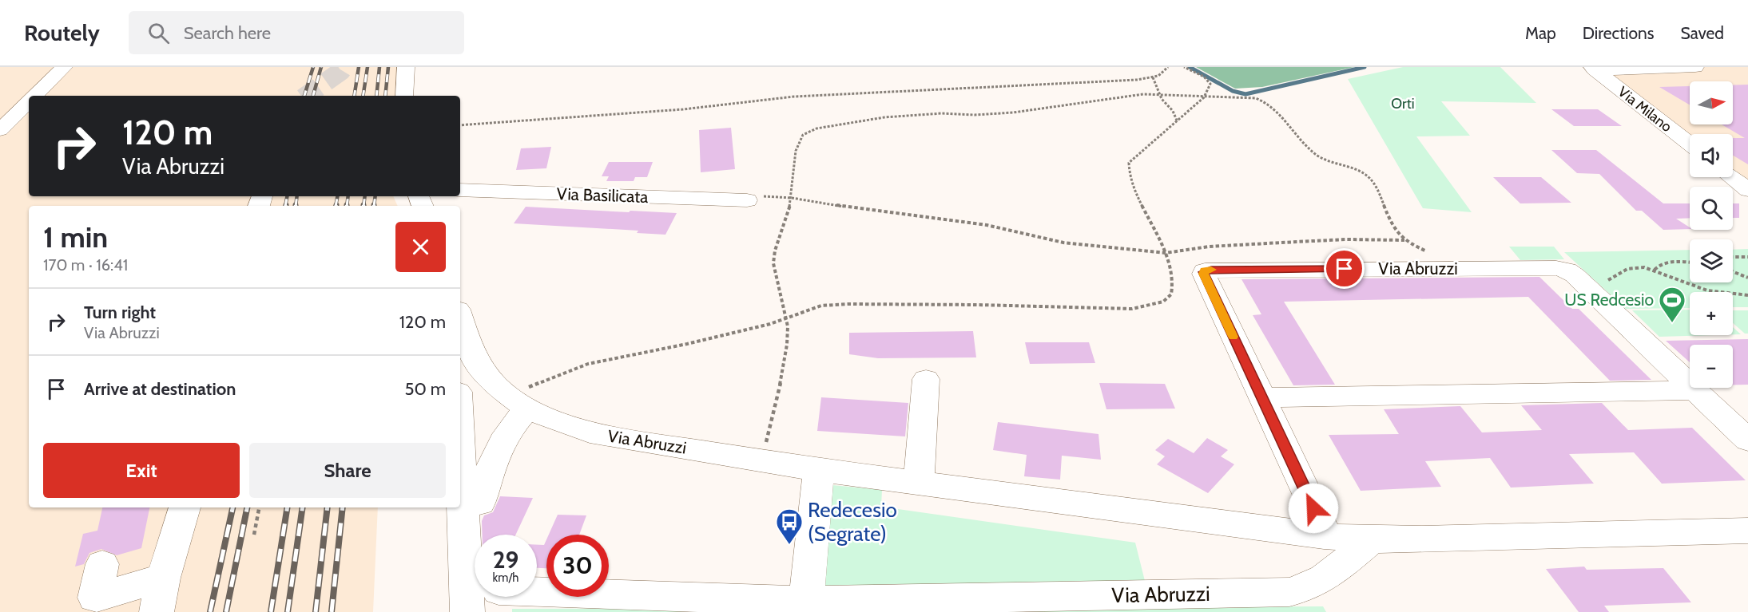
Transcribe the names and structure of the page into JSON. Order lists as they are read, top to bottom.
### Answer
{
  "streets": {
    "street": ["Via Milano", "Via Basilicata", "Via Abruzzi"]
  },
  "parks": ["Orti"],
  "places": {
    "sports": ["US Redcesio"],
    "bus stop": ["Redecesio (Segrate)"]
  },
  "north": "right",
  "page": {
    "header": "Routely",
    "search": "Search here",
    "nav": ["Map", "Directions", "Saved"],
    "map_buttons": ["+", "−"],
    "turn": ["120 m", "Via Abruzzi"],
    "heading": ["1 min", "170 m · 16:41"],
    "list": [
      {
        "name": "Turn right",
        "note": "Via Abruzzi",
        "value": "120 m"
      },
      {
        "name": "Arrive at destination",
        "value": "50 m"
      }
    ],
    "buttons": ["Exit", "Share"],
    "speed": "29 km/h",
    "limit": "30"
  }
}
